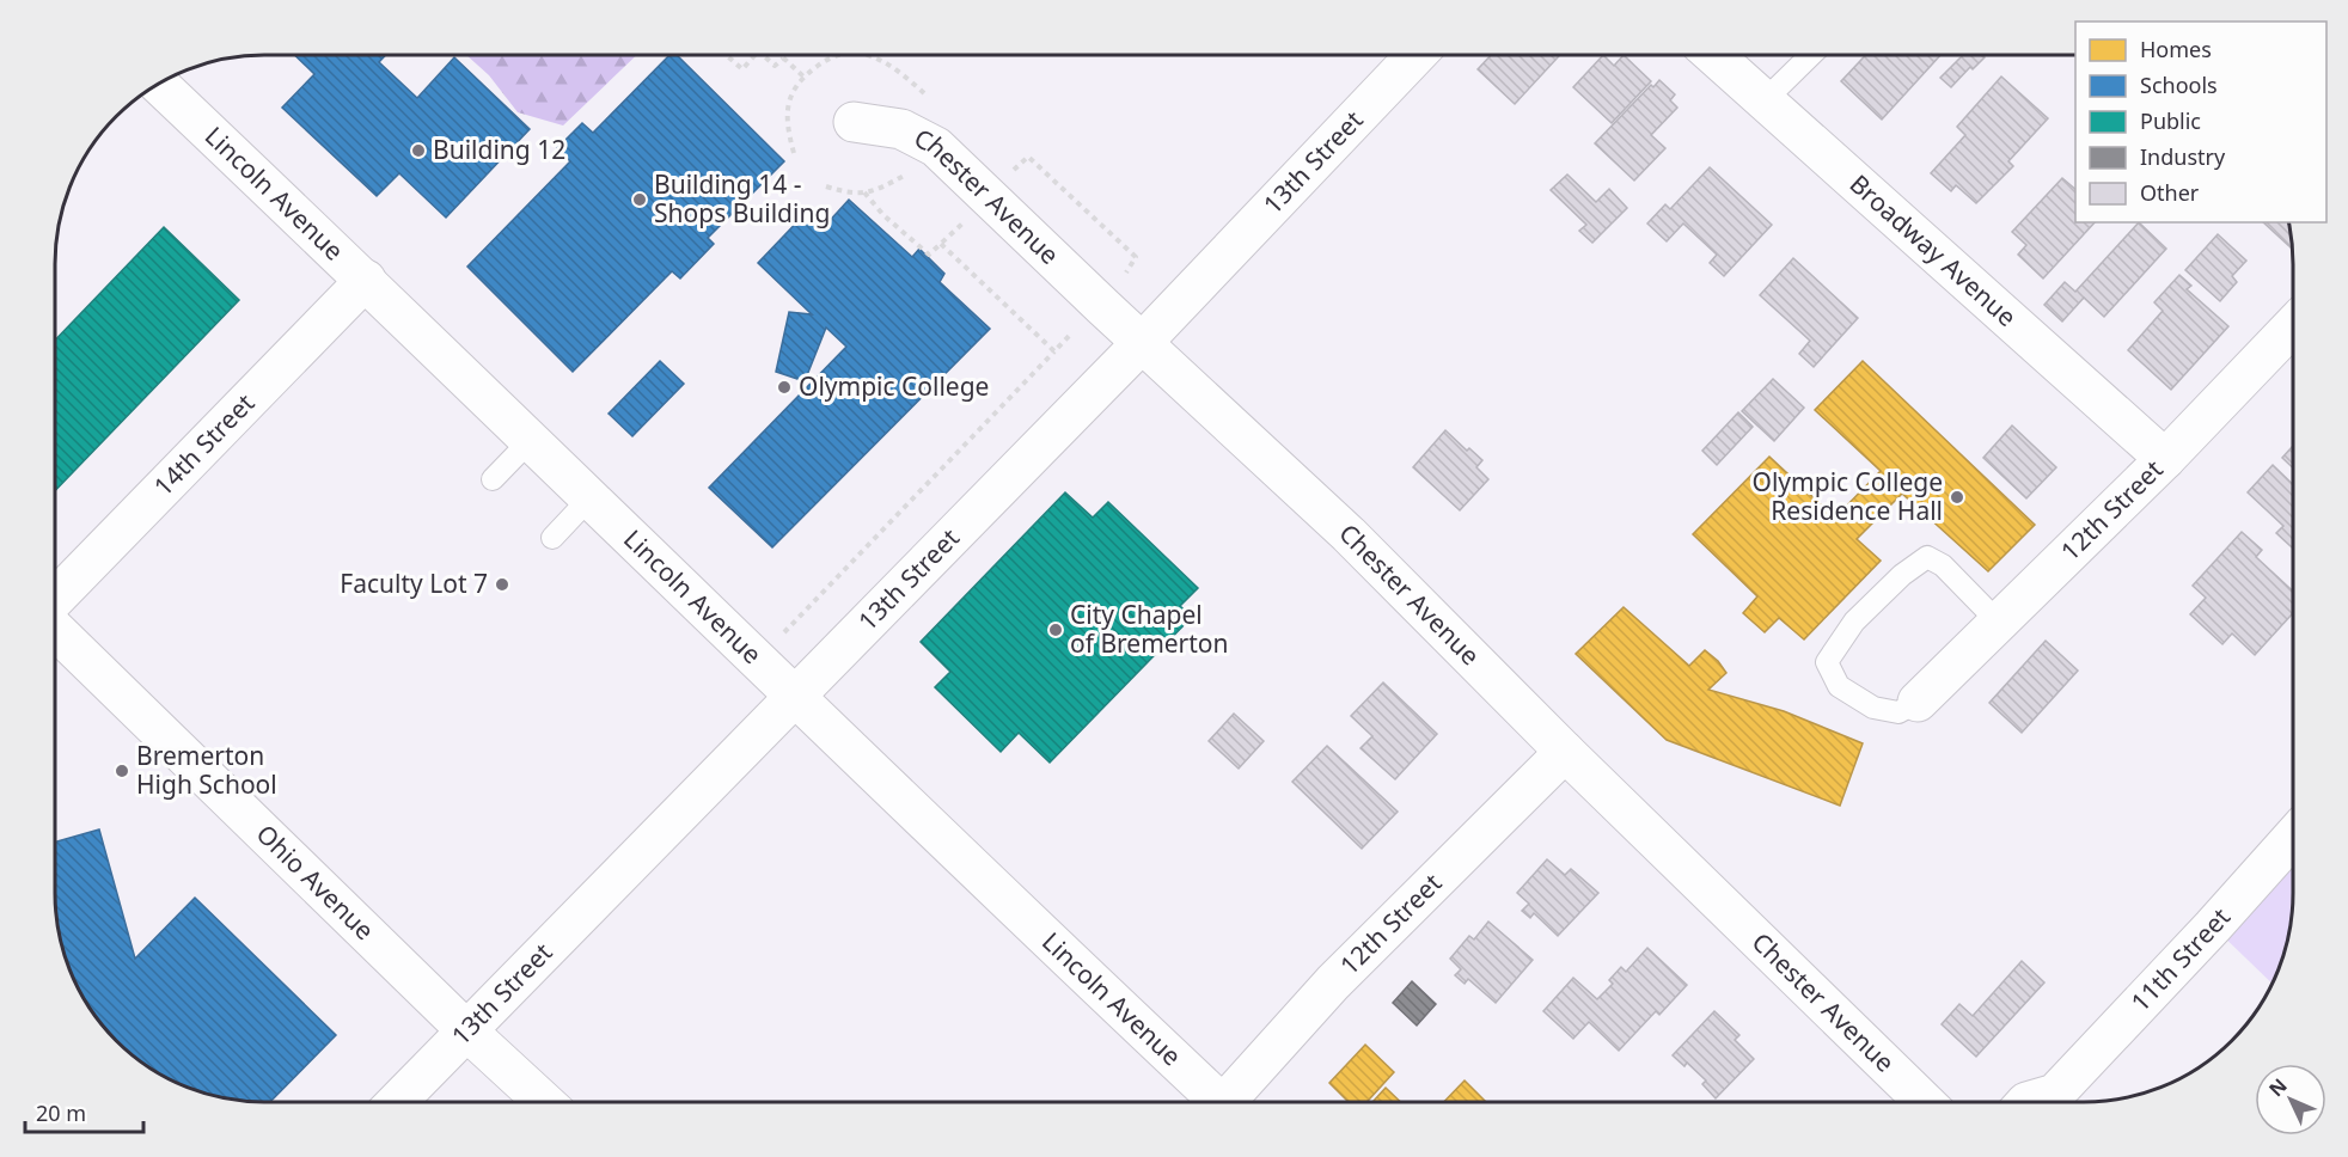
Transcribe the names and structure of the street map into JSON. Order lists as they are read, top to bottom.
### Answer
{
  "streets": {
    "street": [
      "13th Street",
      "Lincoln Avenue",
      "Chester Avenue",
      "Broadway Avenue",
      "14th Street",
      "12th Street",
      "Ohio Avenue",
      "11th Street"
    ]
  },
  "crossings": [
    ["13th Street", "Lincoln Avenue"],
    ["13th Street", "Chester Avenue"],
    ["13th Street", "Ohio Avenue"],
    ["Lincoln Avenue", "14th Street"],
    ["Chester Avenue", "12th Street"],
    ["Broadway Avenue", "12th Street"]
  ],
  "places": [
    "Building 12",
    "Building 14 - Shops Building",
    "Olympic College",
    "Olympic College Residence Hall",
    "Faculty Lot 7",
    "City Chapel of Bremerton",
    "Bremerton High School"
  ],
  "legend": [
    "Homes",
    "Schools",
    "Public",
    "Industry",
    "Other"
  ],
  "scale_bar": "20 m",
  "north": "top left"
}
